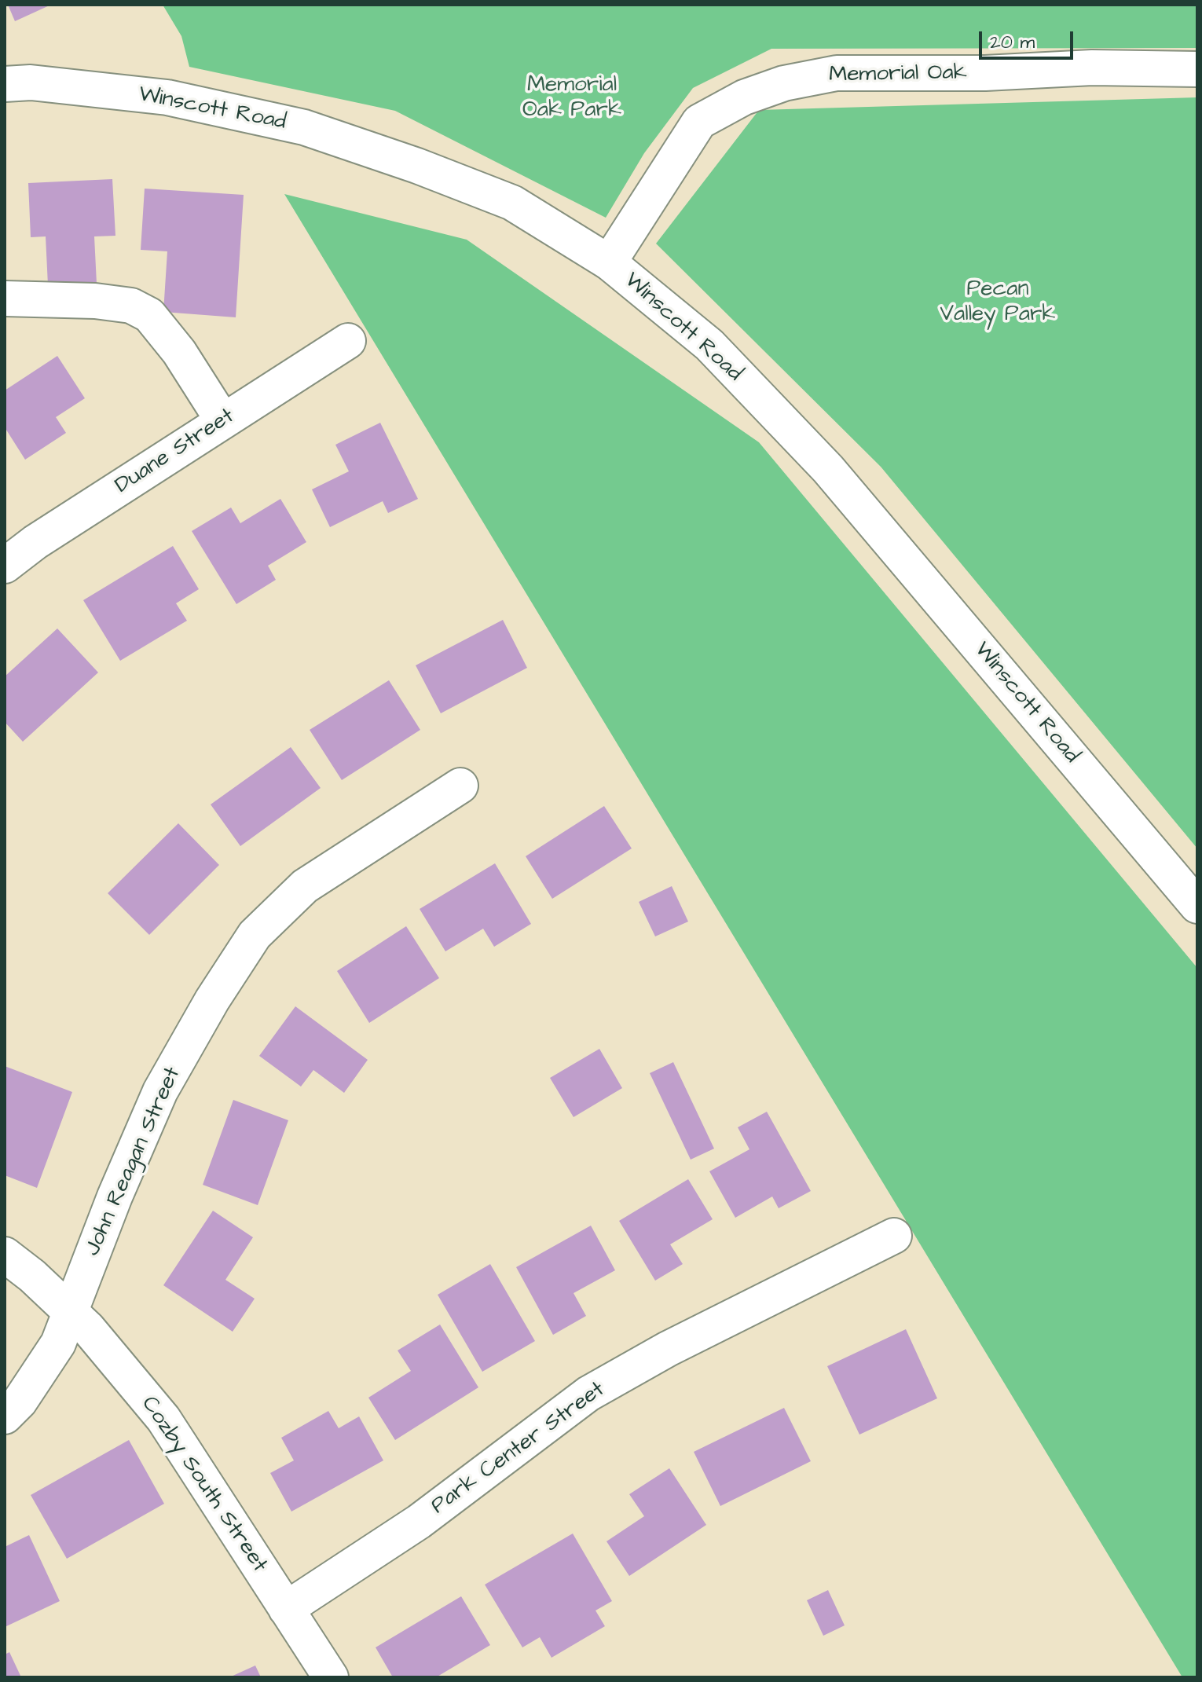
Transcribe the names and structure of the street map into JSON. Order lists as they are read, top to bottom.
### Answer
{
  "streets": {
    "street": [
      "Memorial Oak",
      "Winscott Road",
      "Duane Street",
      "John Reagan Street",
      "Park Center Street",
      "Cozby South Street"
    ]
  },
  "crossings": [
    ["Memorial Oak", "Winscott Road"],
    ["John Reagan Street", "Cozby South Street"],
    ["Park Center Street", "Cozby South Street"]
  ],
  "parks": ["Memorial Oak Park", "Pecan Valley Park"],
  "scale_bar": "20 m"
}
